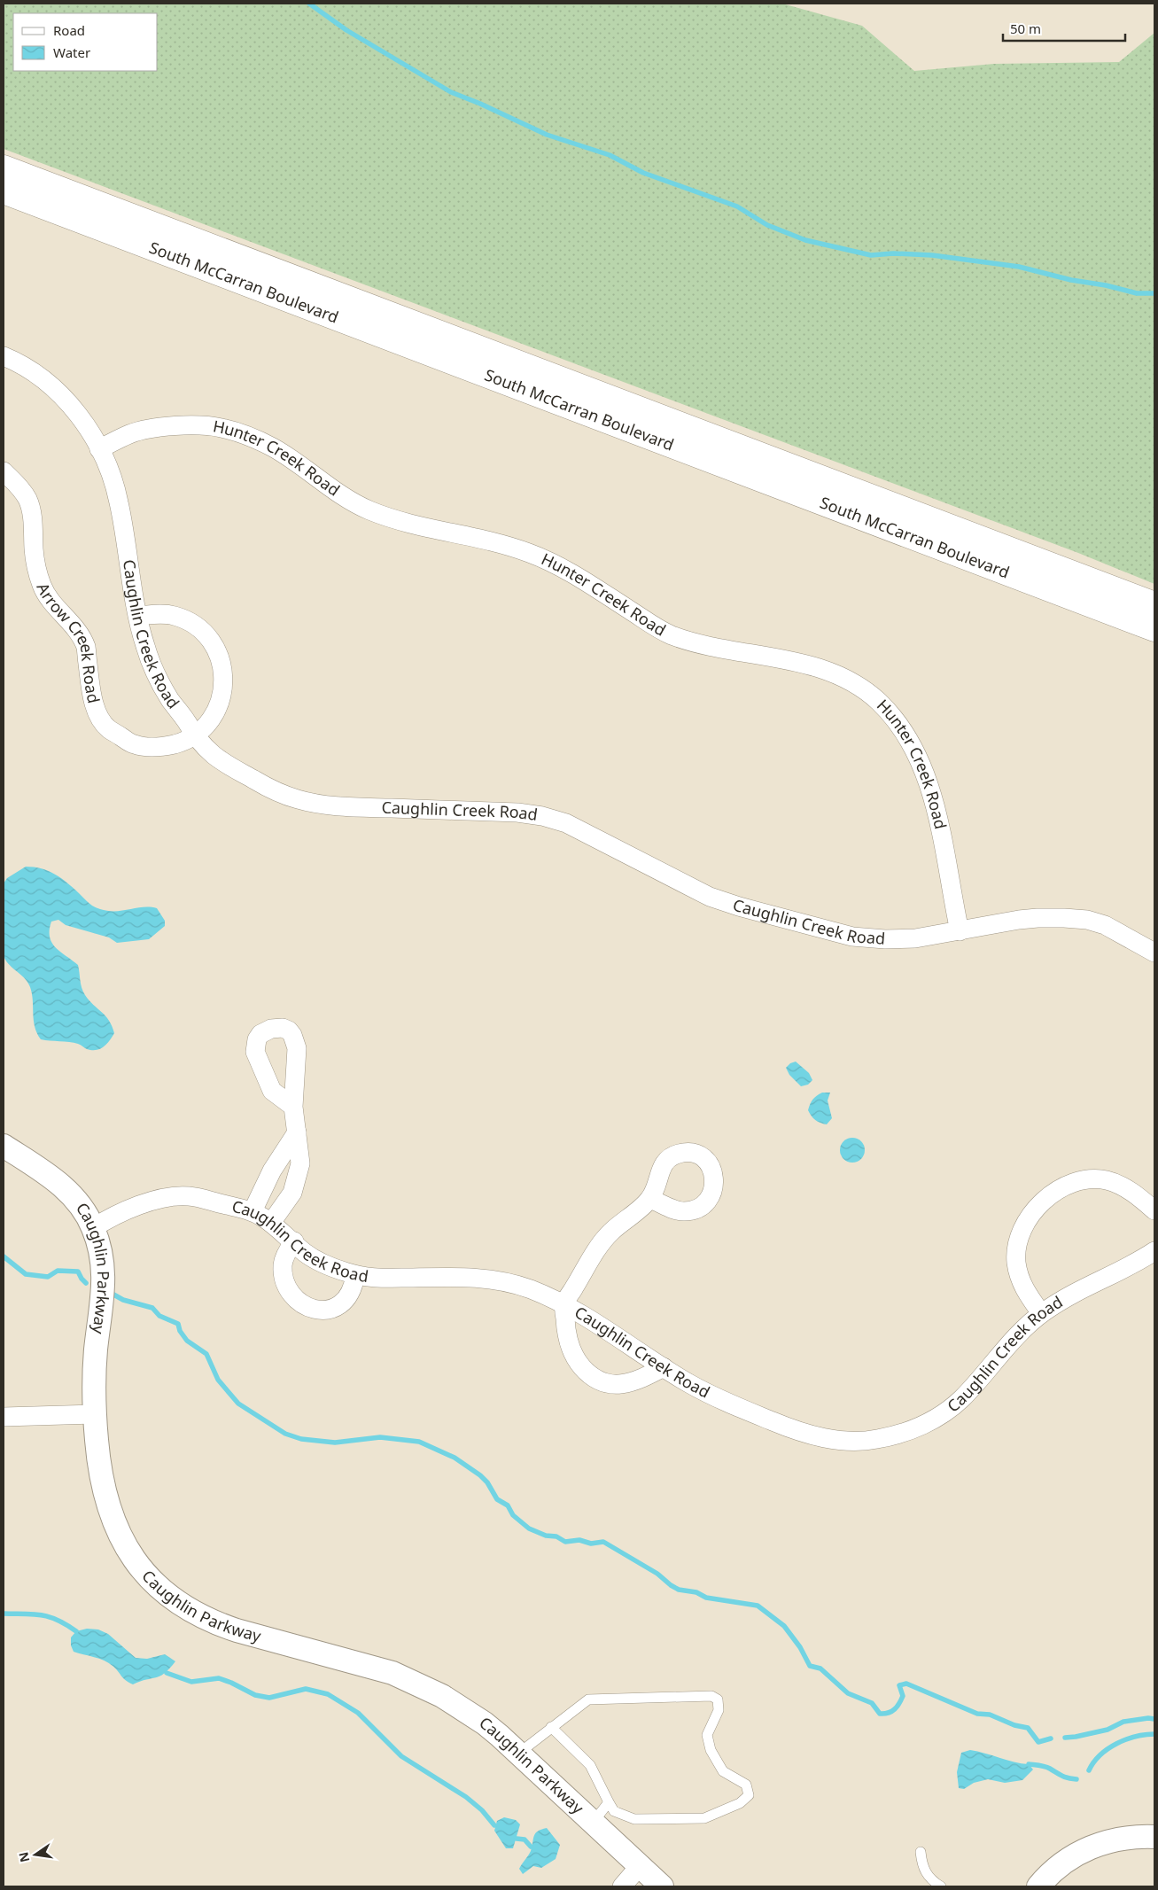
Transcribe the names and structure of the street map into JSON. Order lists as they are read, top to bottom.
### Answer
{
  "streets": {
    "main road": ["South McCarran Boulevard"],
    "street": [
      "Hunter Creek Road",
      "Caughlin Creek Road",
      "Arrow Creek Road",
      "Caughlin Parkway"
    ]
  },
  "crossings": [
    ["Hunter Creek Road", "Caughlin Creek Road"],
    ["Caughlin Creek Road", "Arrow Creek Road"],
    ["Caughlin Creek Road", "Caughlin Parkway"]
  ],
  "legend": ["Road", "Water"],
  "scale_bar": "50 m",
  "north": "left"
}
